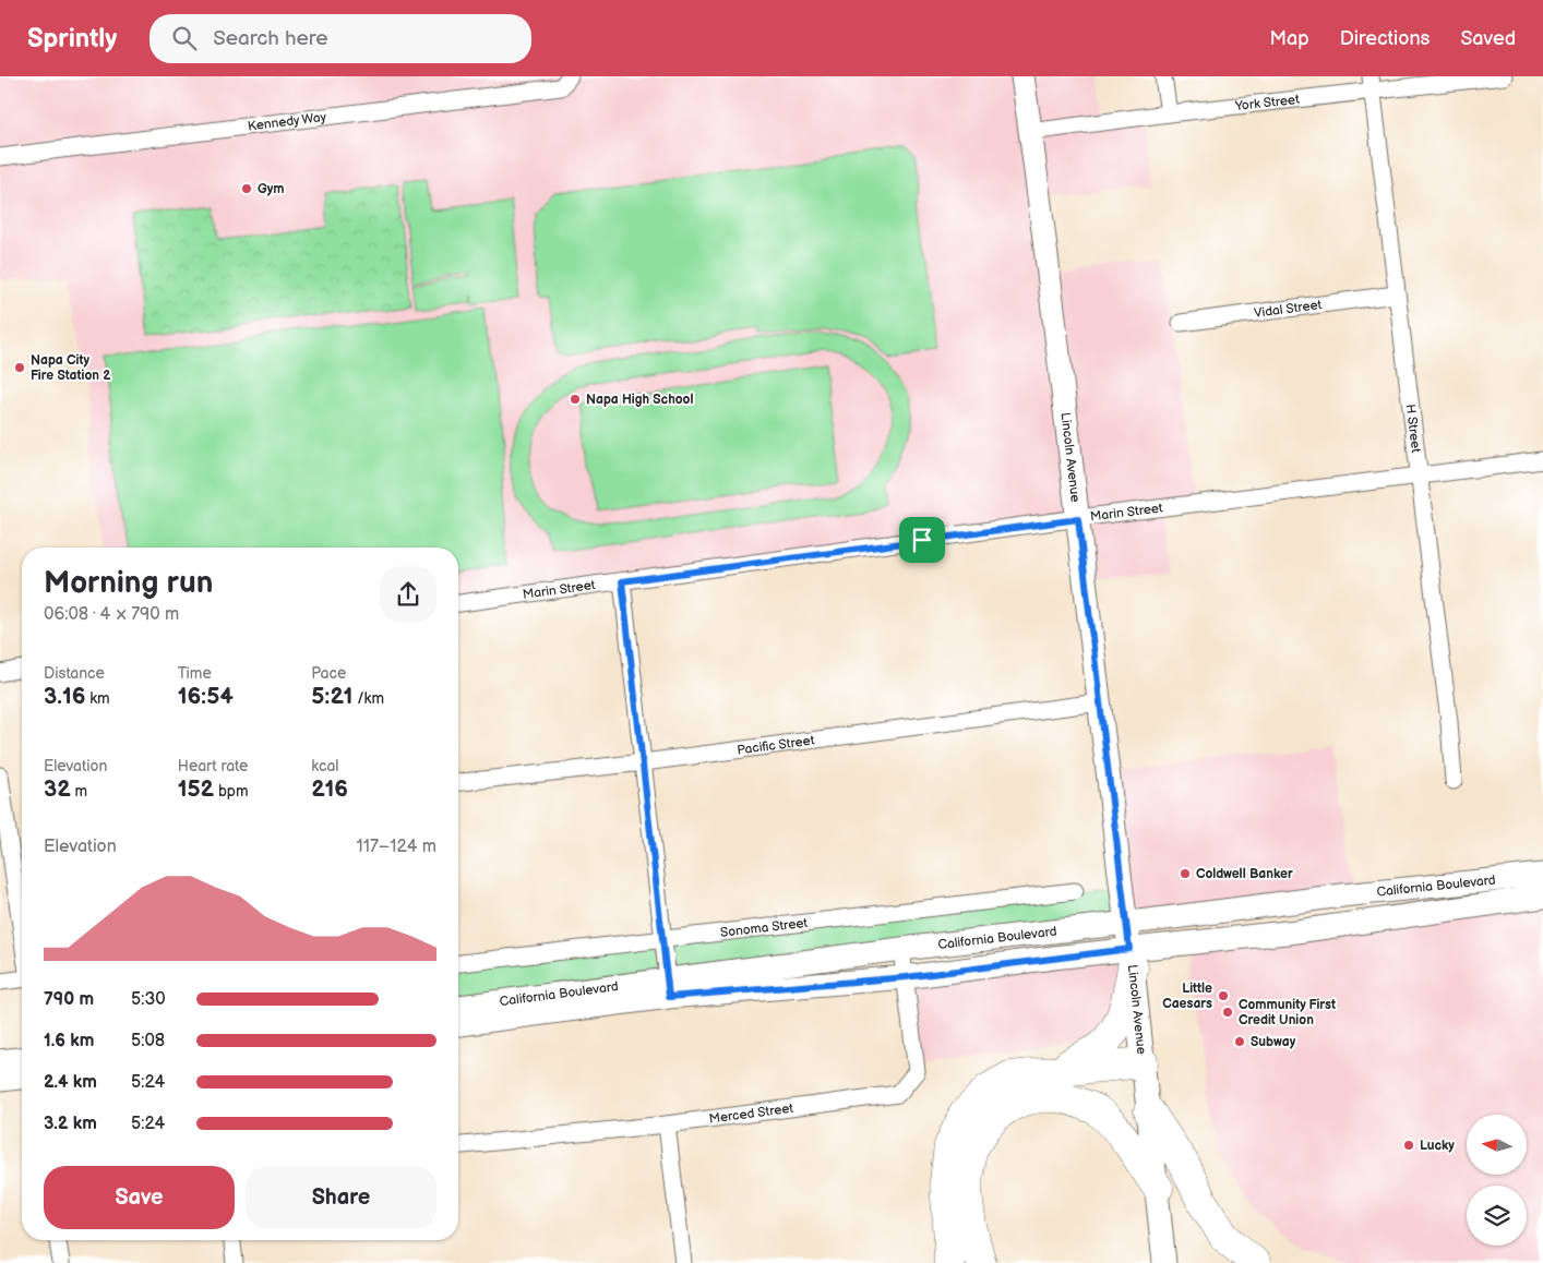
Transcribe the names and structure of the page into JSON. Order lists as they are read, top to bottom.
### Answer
{
  "streets": {
    "street": [
      "York Street",
      "Kennedy Way",
      "Vidal Street",
      "H Street",
      "Lincoln Avenue",
      "Marin Street",
      "Pacific Street",
      "California Boulevard",
      "Sonoma Street",
      "Merced Street"
    ]
  },
  "crossings": [
    ["York Street", "H Street"],
    ["York Street", "Lincoln Avenue"],
    ["Vidal Street", "H Street"],
    ["H Street", "Marin Street"],
    ["Lincoln Avenue", "Marin Street"],
    ["Lincoln Avenue", "Pacific Street"],
    ["Lincoln Avenue", "California Boulevard"],
    ["California Boulevard", "Merced Street"]
  ],
  "places": [
    "Gym",
    "Napa City Fire Station 2",
    "Napa High School",
    "Coldwell Banker",
    "Little Caesars",
    "Community First Credit Union",
    "Subway",
    "Lucky"
  ],
  "north": "left",
  "page": {
    "header": "Sprintly",
    "search": "Search here",
    "nav": ["Map", "Directions", "Saved"],
    "heading": ["Morning run", "06:08 · 4 × 790 m"],
    "stats": [
      ["Distance", "3.16 km"],
      ["Time", "16:54"],
      ["Pace", "5:21 /km"],
      ["Elevation", "32 m"],
      ["Heart rate", "152 bpm"],
      ["kcal", "216"]
    ],
    "chart": ["Elevation", "117–124 m"],
    "list": [
      {
        "name": "790 m",
        "note": "5:30"
      },
      {
        "name": "1.6 km",
        "note": "5:08"
      },
      {
        "name": "2.4 km",
        "note": "5:24"
      },
      {
        "name": "3.2 km",
        "note": "5:24"
      }
    ],
    "buttons": ["Save", "Share"]
  }
}
